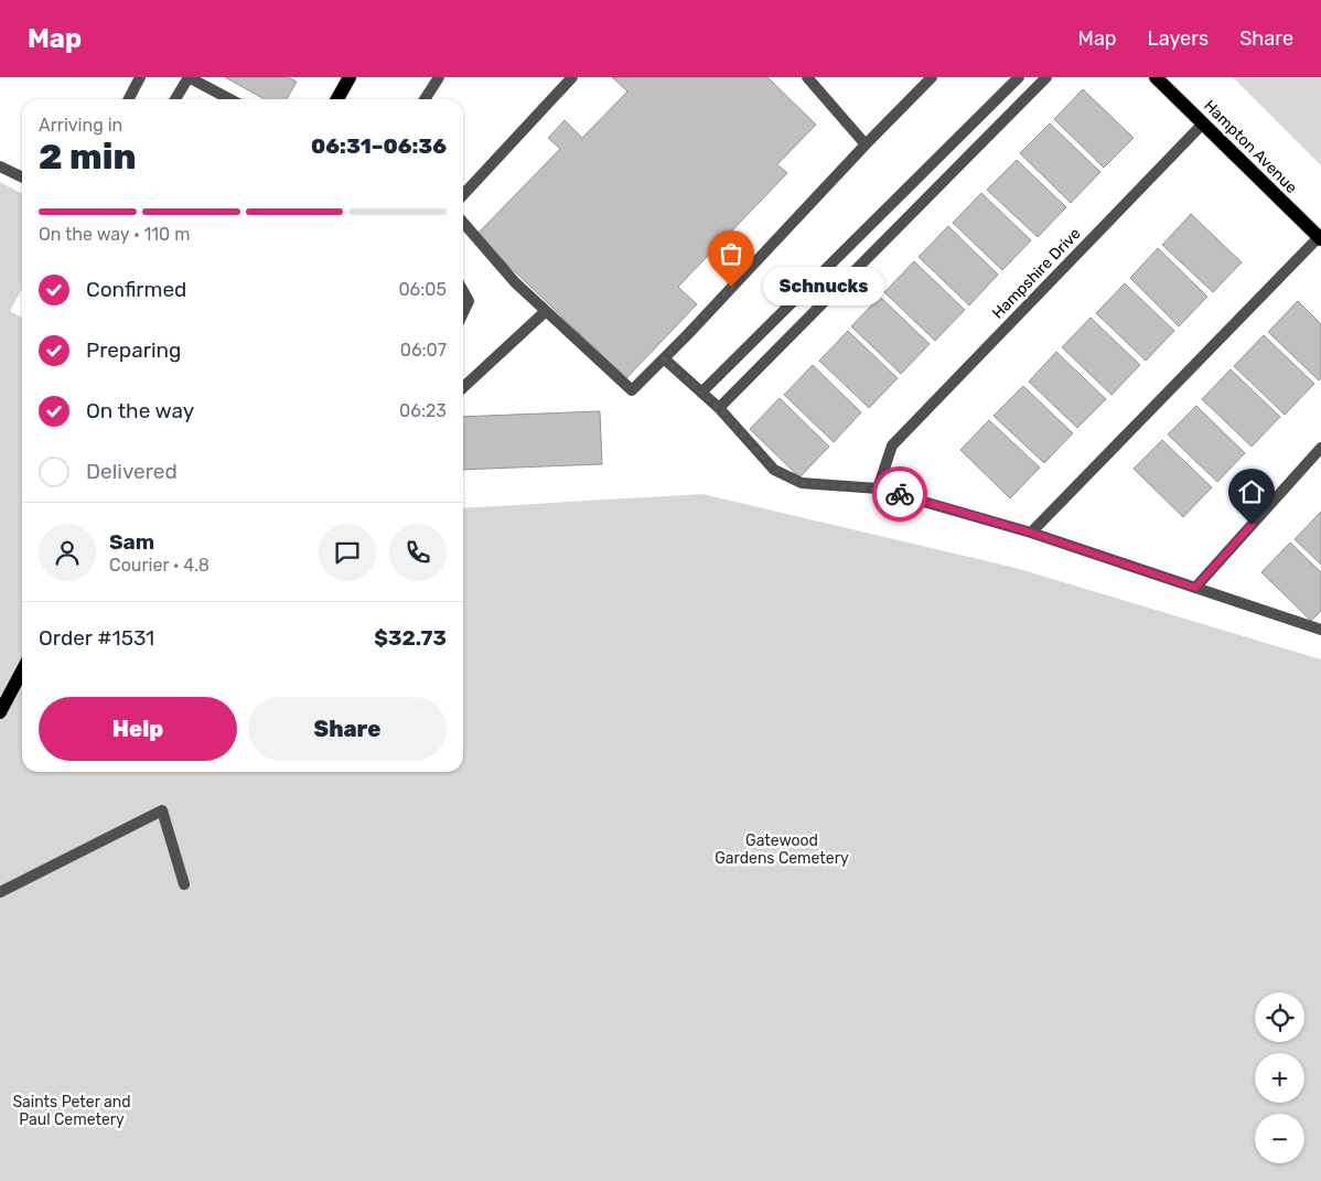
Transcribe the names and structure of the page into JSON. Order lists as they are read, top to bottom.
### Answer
{
  "streets": {
    "main road": ["Hampton Avenue"],
    "street": ["Hampshire Drive"]
  },
  "crossings": [
    ["Hampton Avenue", "Hampshire Drive"]
  ],
  "parks": ["Gatewood Gardens Cemetery", "Saints Peter and Paul Cemetery"],
  "places": ["Schnucks"],
  "page": {
    "header": "Map",
    "nav": ["Map", "Layers", "Share"],
    "heading": ["2 min", "Arriving in", "06:31–06:36"],
    "panel": [
      "Sam",
      "Courier · 4.8",
      "Order #1531",
      "$32.73"
    ],
    "bar": "On the way · 110 m",
    "list": [
      ["Confirmed", "06:05"],
      ["Preparing", "06:07"],
      ["On the way", "06:23"],
      "Delivered"
    ],
    "bubble": "Schnucks",
    "buttons": ["Help", "Share"],
    "map_buttons": ["+", "−"]
  }
}
